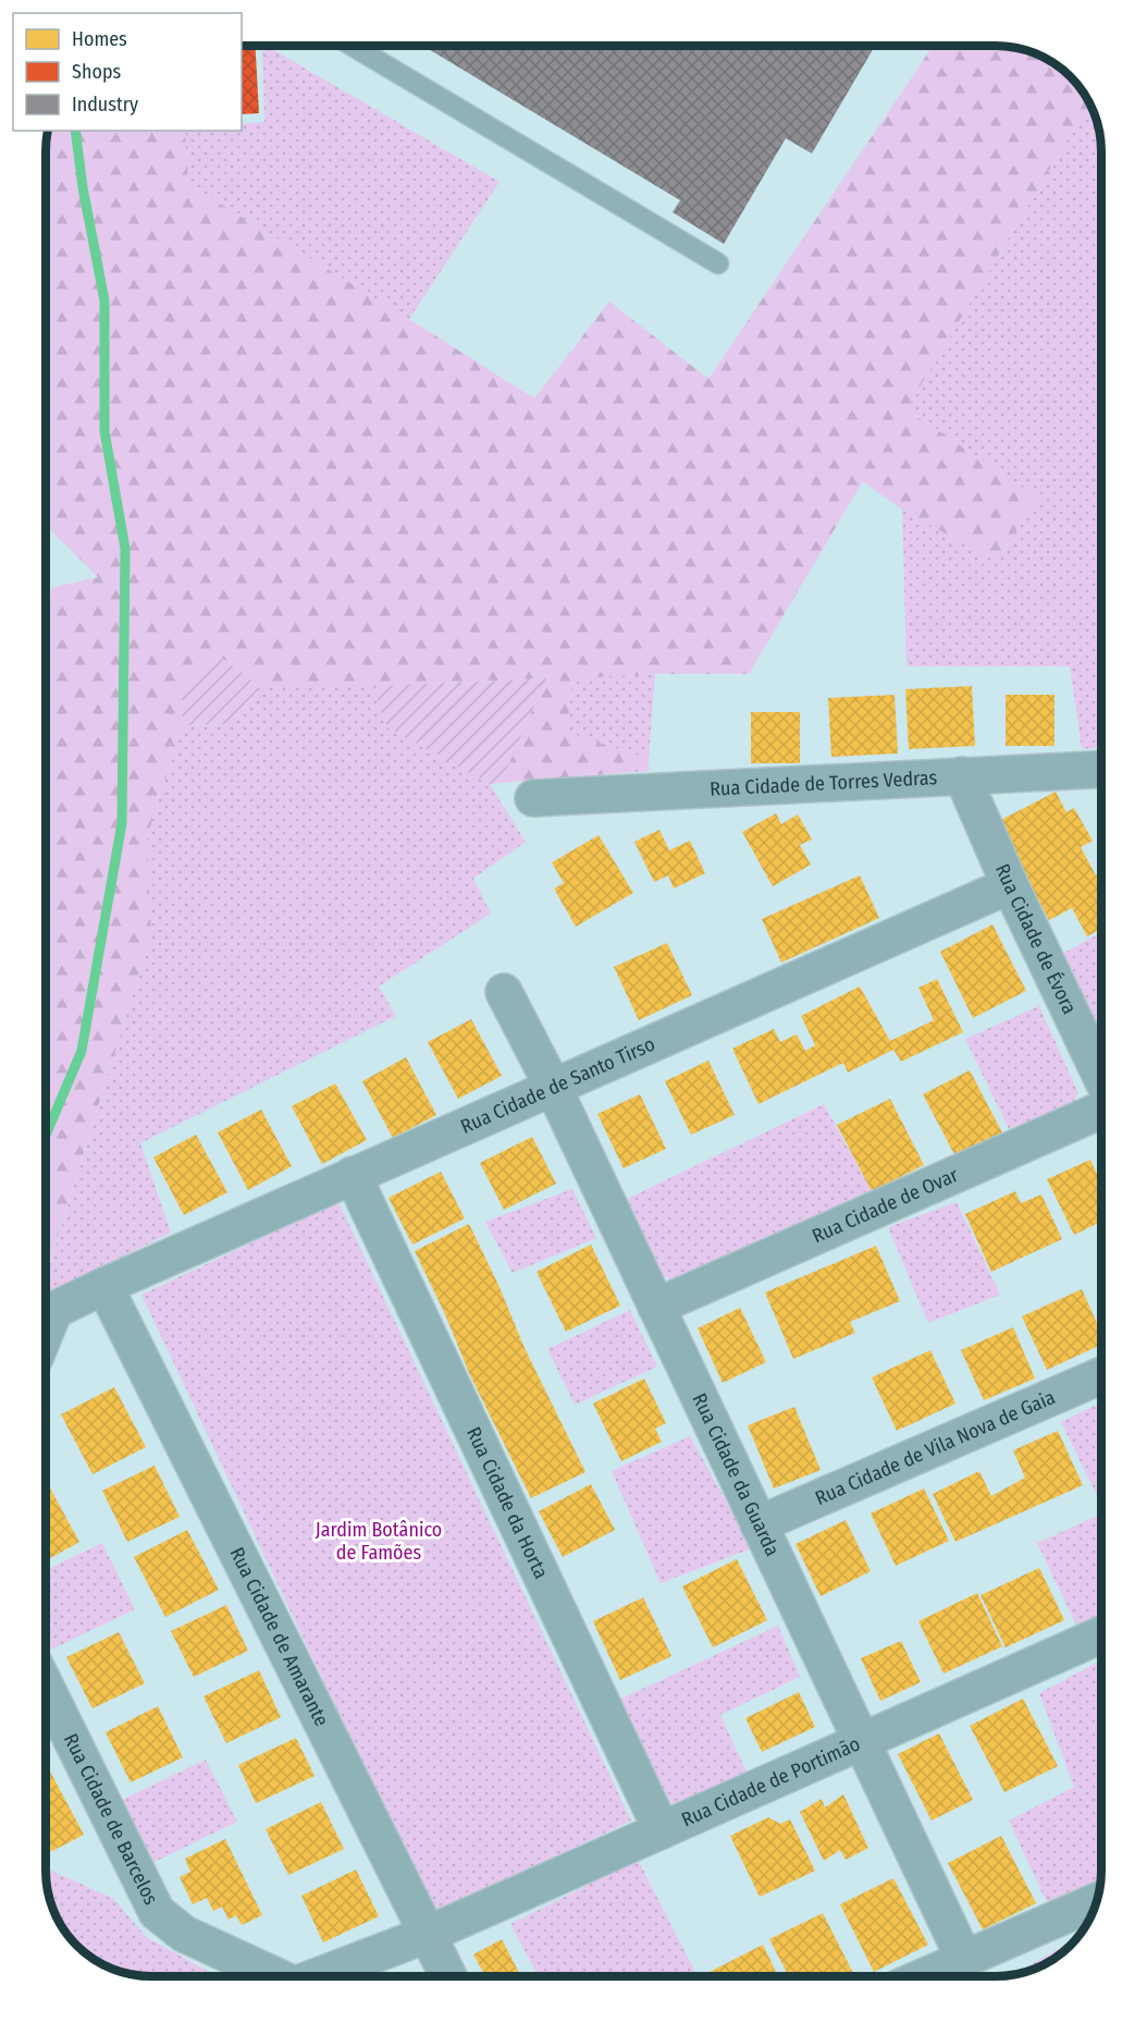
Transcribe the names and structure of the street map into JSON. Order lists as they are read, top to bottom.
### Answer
{
  "streets": {
    "street": [
      "Rua Cidade de Torres Vedras",
      "Rua Cidade de Évora",
      "Rua Cidade de Santo Tirso",
      "Rua Cidade de Ovar",
      "Rua Cidade de Vila Nova de Gaia",
      "Rua Cidade da Guarda",
      "Rua Cidade da Horta",
      "Rua Cidade de Amarante",
      "Rua Cidade de Portimão",
      "Rua Cidade de Barcelos"
    ]
  },
  "crossings": [
    ["Rua Cidade de Torres Vedras", "Rua Cidade de Évora"],
    ["Rua Cidade de Évora", "Rua Cidade de Santo Tirso"],
    ["Rua Cidade de Santo Tirso", "Rua Cidade da Guarda"],
    ["Rua Cidade de Santo Tirso", "Rua Cidade da Horta"],
    ["Rua Cidade de Santo Tirso", "Rua Cidade de Amarante"],
    ["Rua Cidade de Ovar", "Rua Cidade da Guarda"],
    ["Rua Cidade de Vila Nova de Gaia", "Rua Cidade da Guarda"],
    ["Rua Cidade da Guarda", "Rua Cidade de Portimão"],
    ["Rua Cidade da Horta", "Rua Cidade de Portimão"],
    ["Rua Cidade de Amarante", "Rua Cidade de Portimão"],
    ["Rua Cidade de Amarante", "Rua Cidade de Barcelos"],
    ["Rua Cidade de Portimão", "Rua Cidade de Barcelos"]
  ],
  "parks": ["Jardim Botânico de Famões"],
  "legend": ["Homes", "Shops", "Industry"]
}
